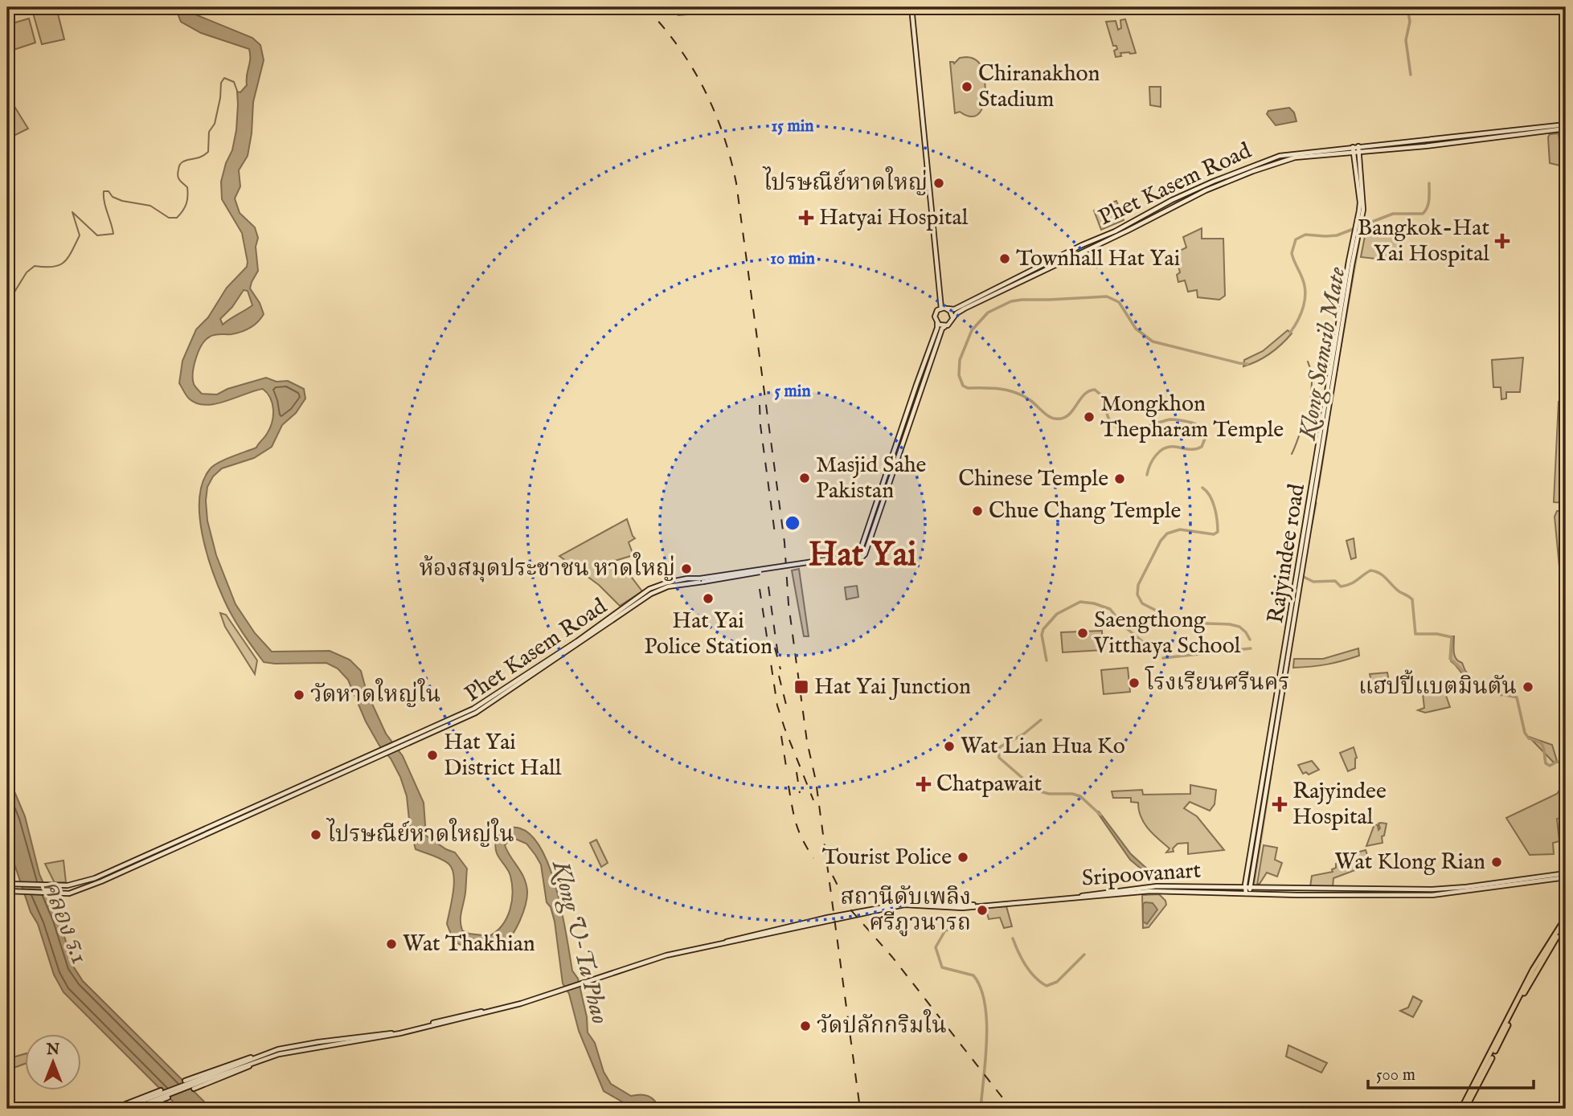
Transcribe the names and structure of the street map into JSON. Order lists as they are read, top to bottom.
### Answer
{
  "streets": {
    "main road": ["Phet Kasem Road", "Sripoovanart"]
  },
  "districts": ["Hat Yai"],
  "water": ["Klong Samsib Mate", "คลอง ร.1", "Klong U-Ta Phao"],
  "places": {
    "other": [
      "Chiranakhon Stadium",
      "ไปรษณีย์หาดใหญ่",
      "Townhall Hat Yai",
      "Mongkhon Thepharam Temple",
      "Masjid Sahe Pakistan",
      "Chinese Temple",
      "Chue Chang Temple",
      "ห้องสมุดประชาชน หาดใหญ่",
      "Hat Yai Police Station",
      "Saengthong Vitthaya School",
      "โรงเรียนศรีนคร",
      "แฮปปี้แบตมินตัน",
      "วัดหาดใหญ่ใน",
      "Wat Lian Hua Ko",
      "Hat Yai District Hall",
      "ไปรษณีย์หาดใหญ่ใน",
      "Tourist Police",
      "Wat Klong Rian",
      "สถานีดับเพลิง ศรีภูวนารถ",
      "Wat Thakhian",
      "วัดปลักกริมใน"
    ],
    "health": [
      "Hatyai Hospital",
      "Bangkok-Hat Yai Hospital",
      "Chatpawait",
      "Rajyindee Hospital"
    ],
    "transit": ["Hat Yai Junction"]
  },
  "scale_bar": "500 m",
  "north": "top",
  "rings": ["15 min", "10 min", "5 min"]
}
